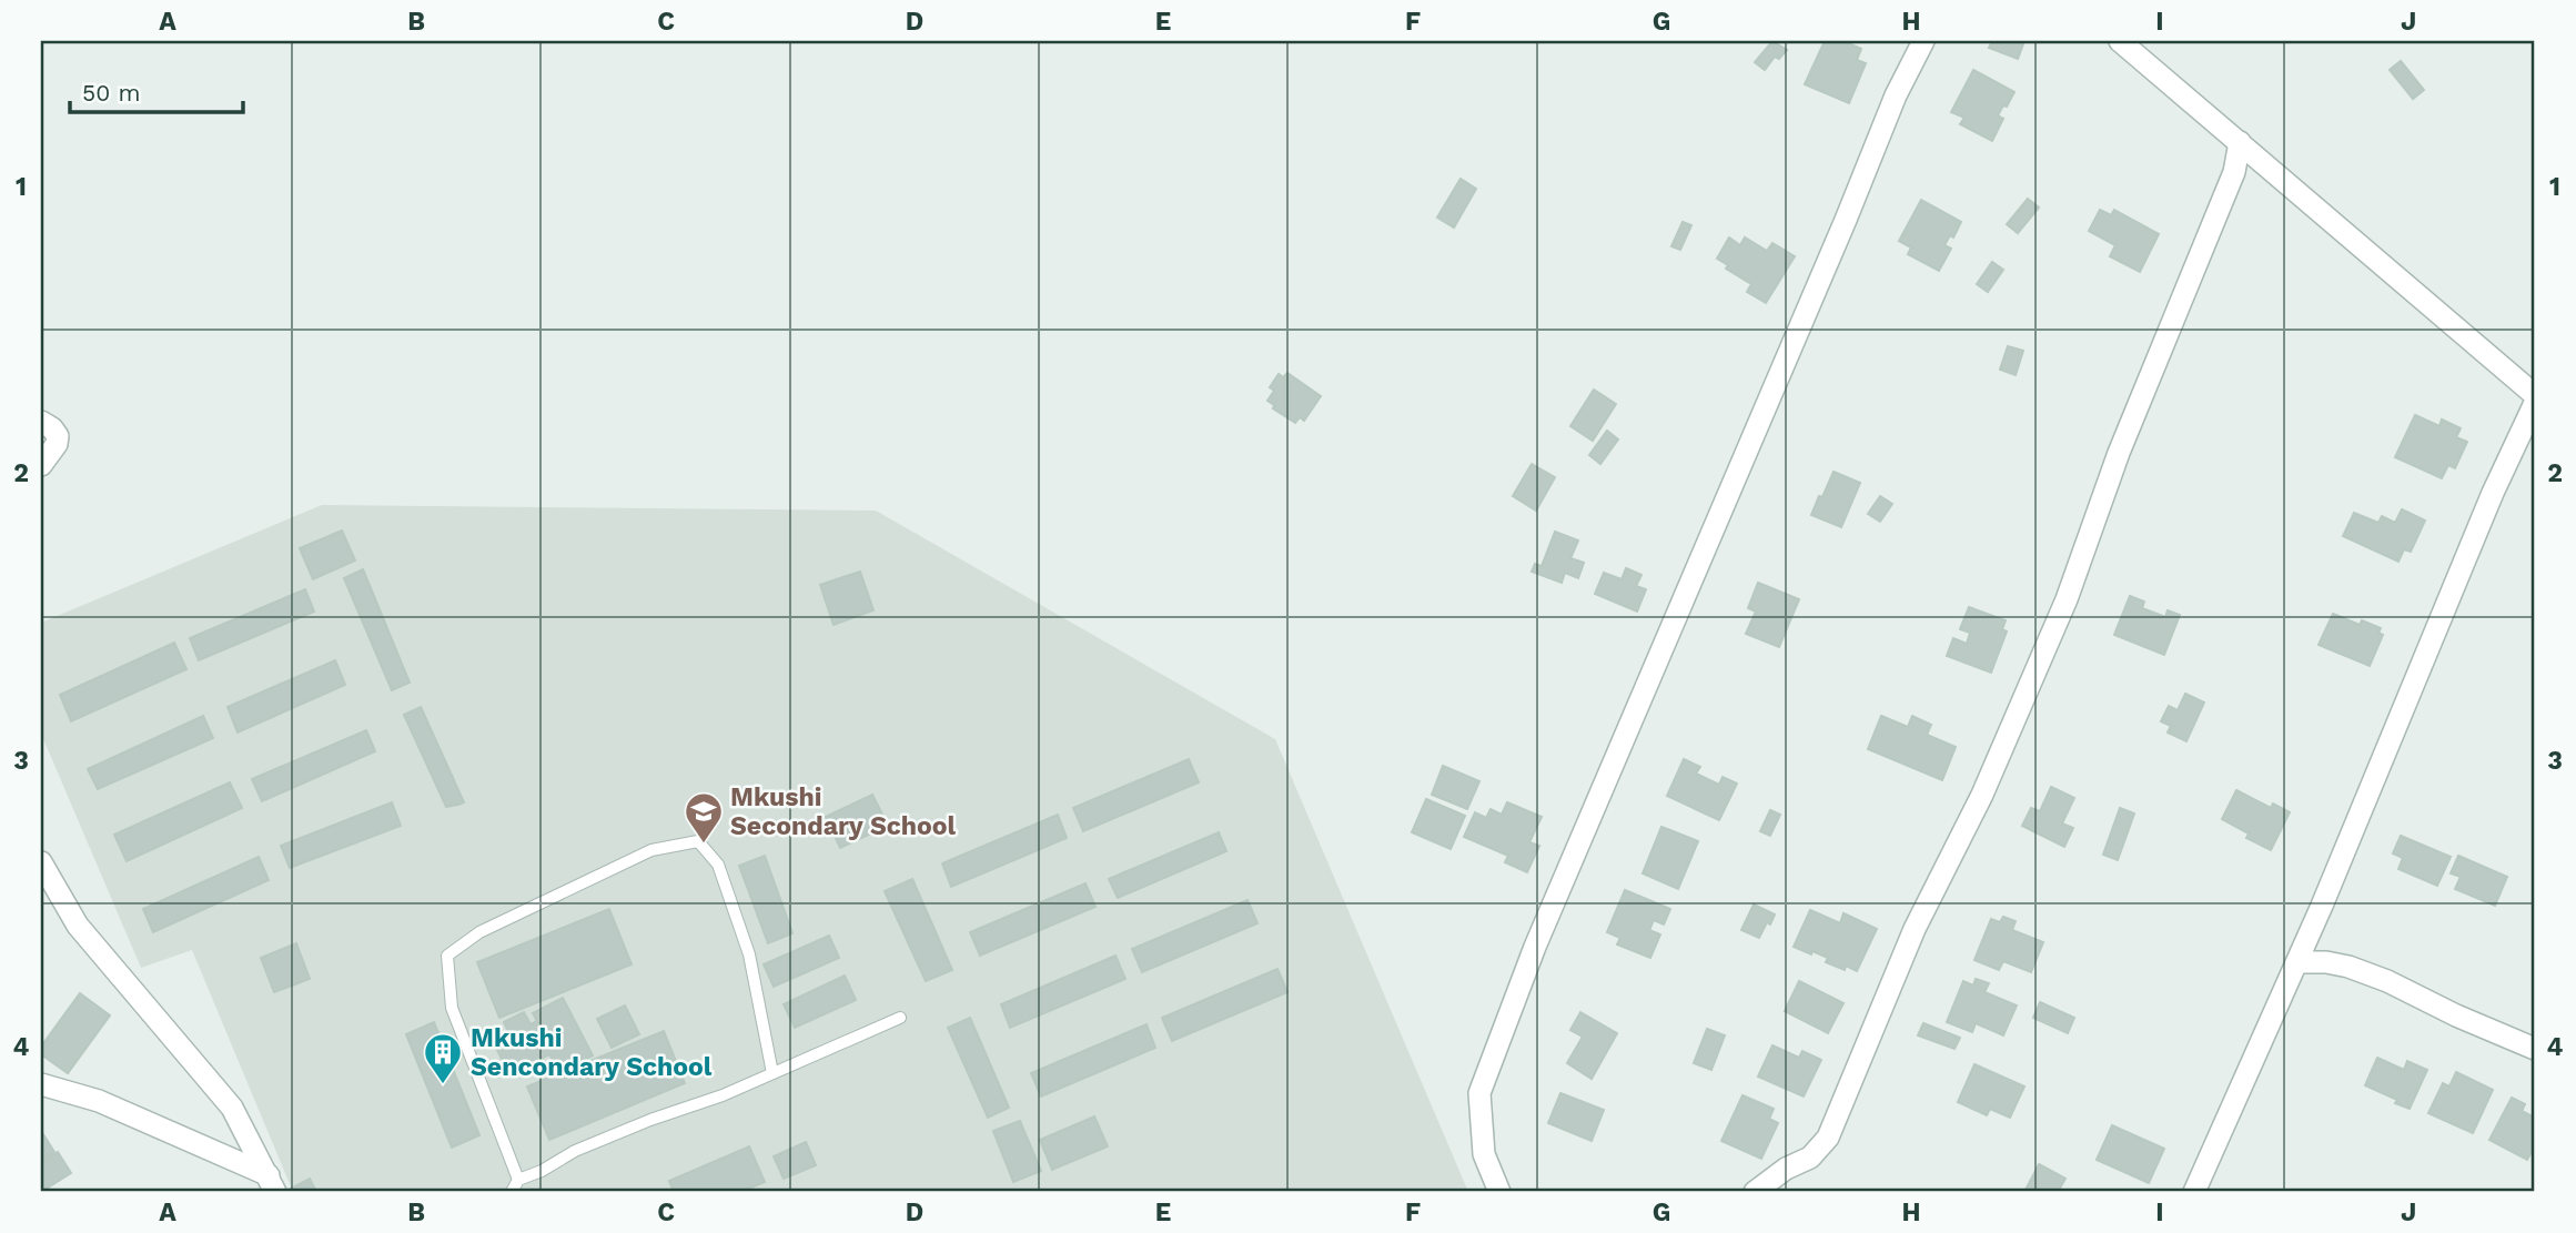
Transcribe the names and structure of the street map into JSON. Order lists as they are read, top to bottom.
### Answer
{
  "places": {
    "school or university": ["Mkushi Secondary School"],
    "building": ["Mkushi Sencondary School"]
  },
  "scale_bar": "50 m",
  "grid": {
    "columns": [
      "A",
      "B",
      "C",
      "D",
      "E",
      "F",
      "G",
      "H",
      "I",
      "J"
    ],
    "rows": [
      "1",
      "2",
      "3",
      "4"
    ]
  }
}
